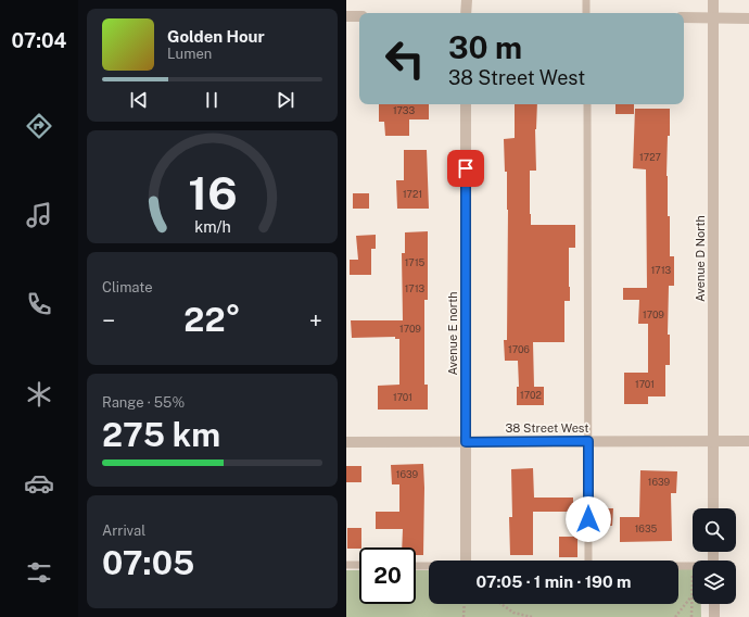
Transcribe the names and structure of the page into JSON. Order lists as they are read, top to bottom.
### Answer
{
  "streets": {
    "street": ["Avenue D North", "Avenue E north", "38 Street West"]
  },
  "crossings": [
    ["Avenue D North", "38 Street West"],
    ["Avenue E north", "38 Street West"]
  ],
  "house_numbers": [
    "1733",
    "1727",
    "1721",
    "1715",
    "1713",
    "1713",
    "1709",
    "1709",
    "1706",
    "1701",
    "1702",
    "1701",
    "1639",
    "1639",
    "1635"
  ],
  "page": {
    "tabs": "07:04",
    "turn": ["30 m", "38 Street West"],
    "song": ["Golden Hour", "Lumen"],
    "tile": [
      "Climate",
      ["Range · 55%", "275 km"],
      ["Arrival", "07:05"]
    ],
    "heat": ["−", "22°", "+"],
    "limit": "20",
    "trip": "07:05 · 1 min · 190 m",
    "gauge": ["16", "km/h"]
  }
}
